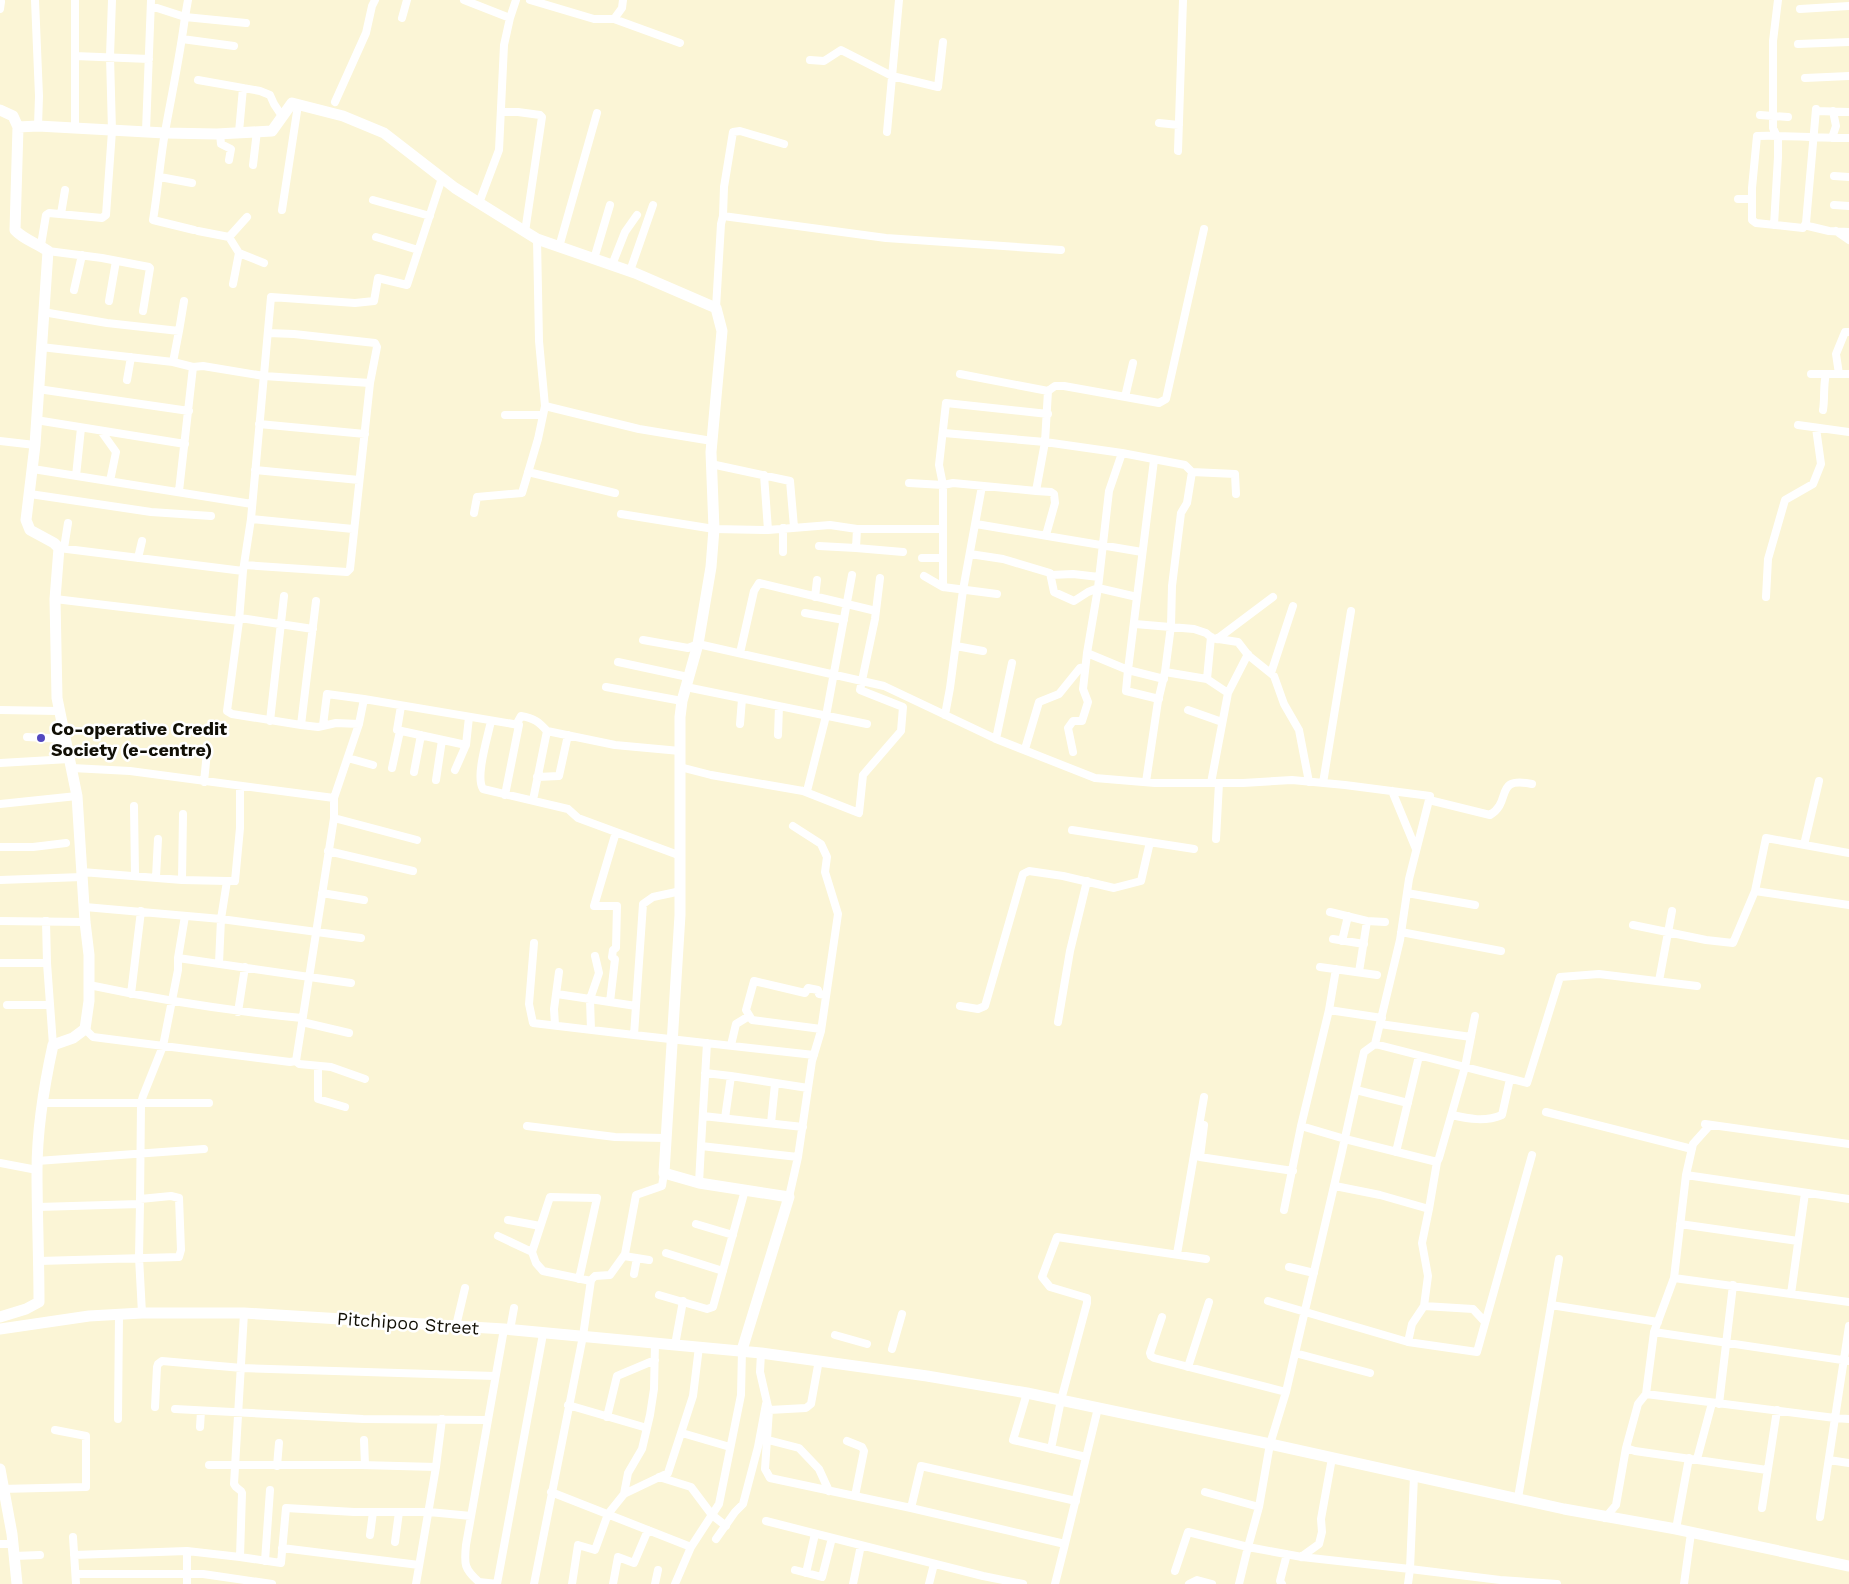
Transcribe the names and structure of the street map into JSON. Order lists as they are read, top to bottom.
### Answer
{
  "streets": {
    "street": ["Pitchipoo Street"]
  },
  "places": ["Co-operative Credit Society (e-centre)"]
}
